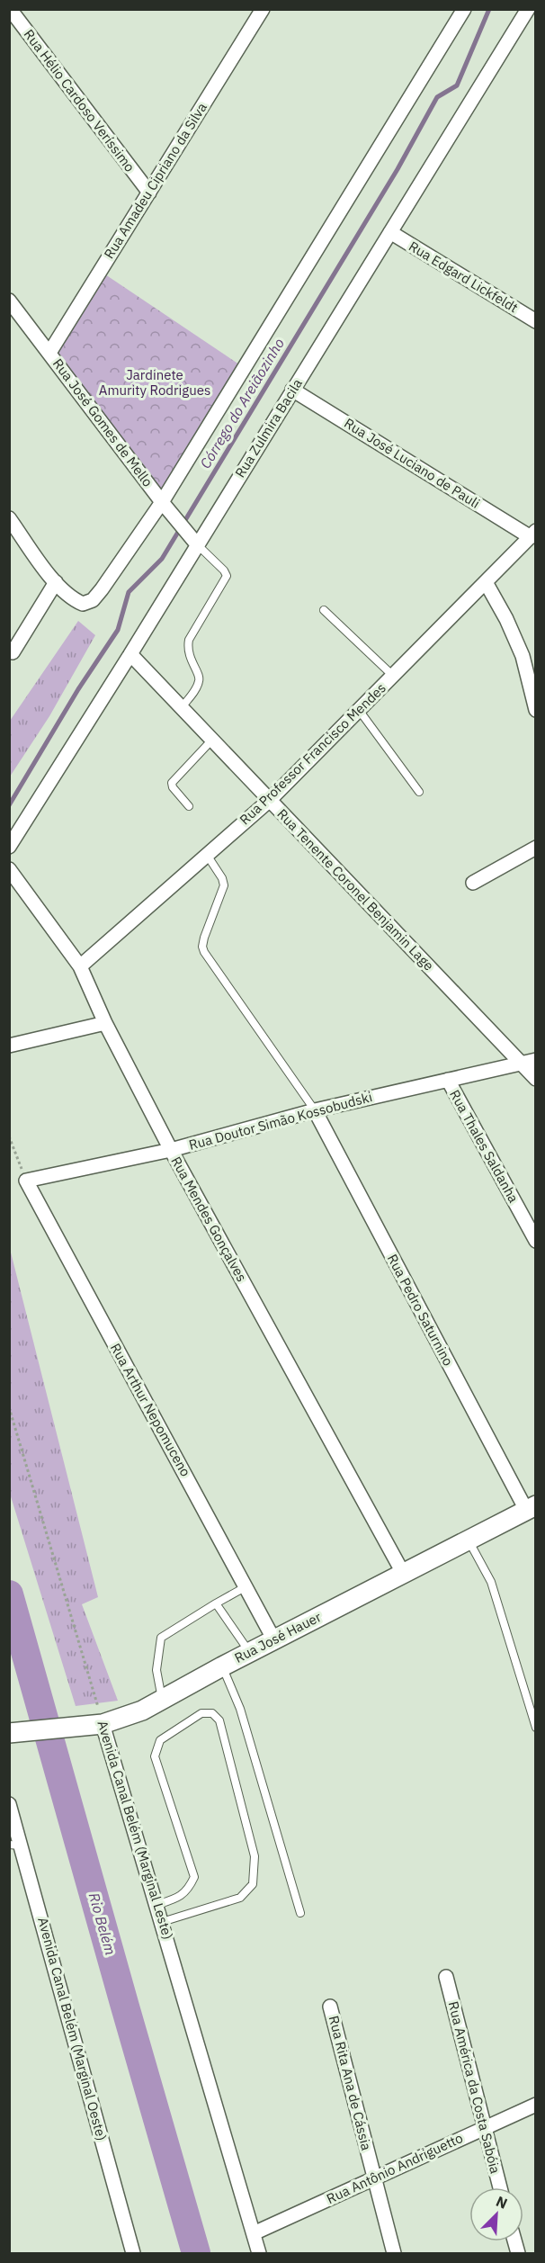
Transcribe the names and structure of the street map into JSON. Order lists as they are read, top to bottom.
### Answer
{
  "streets": {
    "main road": ["Rua José Hauer"],
    "street": [
      "Rua Hélio Cardoso Veríssimo",
      "Rua Amadeu Cipriano da Silva",
      "Rua Edgard Lickfeldt",
      "Rua José Gomes de Mello",
      "Rua Zulmira Bacila",
      "Rua José Luciano de Pauli",
      "Rua Professor Francisco Mendes",
      "Rua Tenente Coronel Benjamin Lage",
      "Rua Doutor Simão Kossobudski",
      "Rua Thales Saldanha",
      "Rua Mendes Gonçalves",
      "Rua Pedro Saturnino",
      "Rua Arthur Nepomuceno",
      "Avenida Canal Belém (Marginal Leste)",
      "Avenida Canal Belém (Marginal Oeste)",
      "Rua Rita Ana de Cássia",
      "Rua América da Costa Sabóia",
      "Rua Antônio Andriguetto"
    ]
  },
  "crossings": [
    ["Rua Hélio Cardoso Veríssimo", "Rua Amadeu Cipriano da Silva"],
    ["Rua Amadeu Cipriano da Silva", "Rua José Gomes de Mello"],
    ["Rua Edgard Lickfeldt", "Rua Zulmira Bacila"],
    ["Rua José Gomes de Mello", "Rua Zulmira Bacila"],
    ["Rua Zulmira Bacila", "Rua José Luciano de Pauli"],
    ["Rua Zulmira Bacila", "Rua Tenente Coronel Benjamin Lage"],
    ["Rua José Luciano de Pauli", "Rua Professor Francisco Mendes"],
    ["Rua Professor Francisco Mendes", "Rua Tenente Coronel Benjamin Lage"],
    ["Rua Professor Francisco Mendes", "Rua Mendes Gonçalves"],
    ["Rua Tenente Coronel Benjamin Lage", "Rua Doutor Simão Kossobudski"],
    ["Rua Doutor Simão Kossobudski", "Rua Thales Saldanha"],
    ["Rua Doutor Simão Kossobudski", "Rua Mendes Gonçalves"],
    ["Rua Doutor Simão Kossobudski", "Rua Pedro Saturnino"],
    ["Rua Doutor Simão Kossobudski", "Rua Arthur Nepomuceno"],
    ["Rua Mendes Gonçalves", "Rua José Hauer"],
    ["Rua Pedro Saturnino", "Rua José Hauer"],
    ["Rua Arthur Nepomuceno", "Rua José Hauer"],
    ["Rua José Hauer", "Avenida Canal Belém (Marginal Leste)"],
    ["Avenida Canal Belém (Marginal Leste)", "Rua Antônio Andriguetto"],
    ["Rua Rita Ana de Cássia", "Rua Antônio Andriguetto"],
    ["Rua América da Costa Sabóia", "Rua Antônio Andriguetto"]
  ],
  "water": ["Córrego do Areiãozinho", "Rio Belém"],
  "parks": ["Jardinete Amurity Rodrigues"],
  "north": "top right"
}
